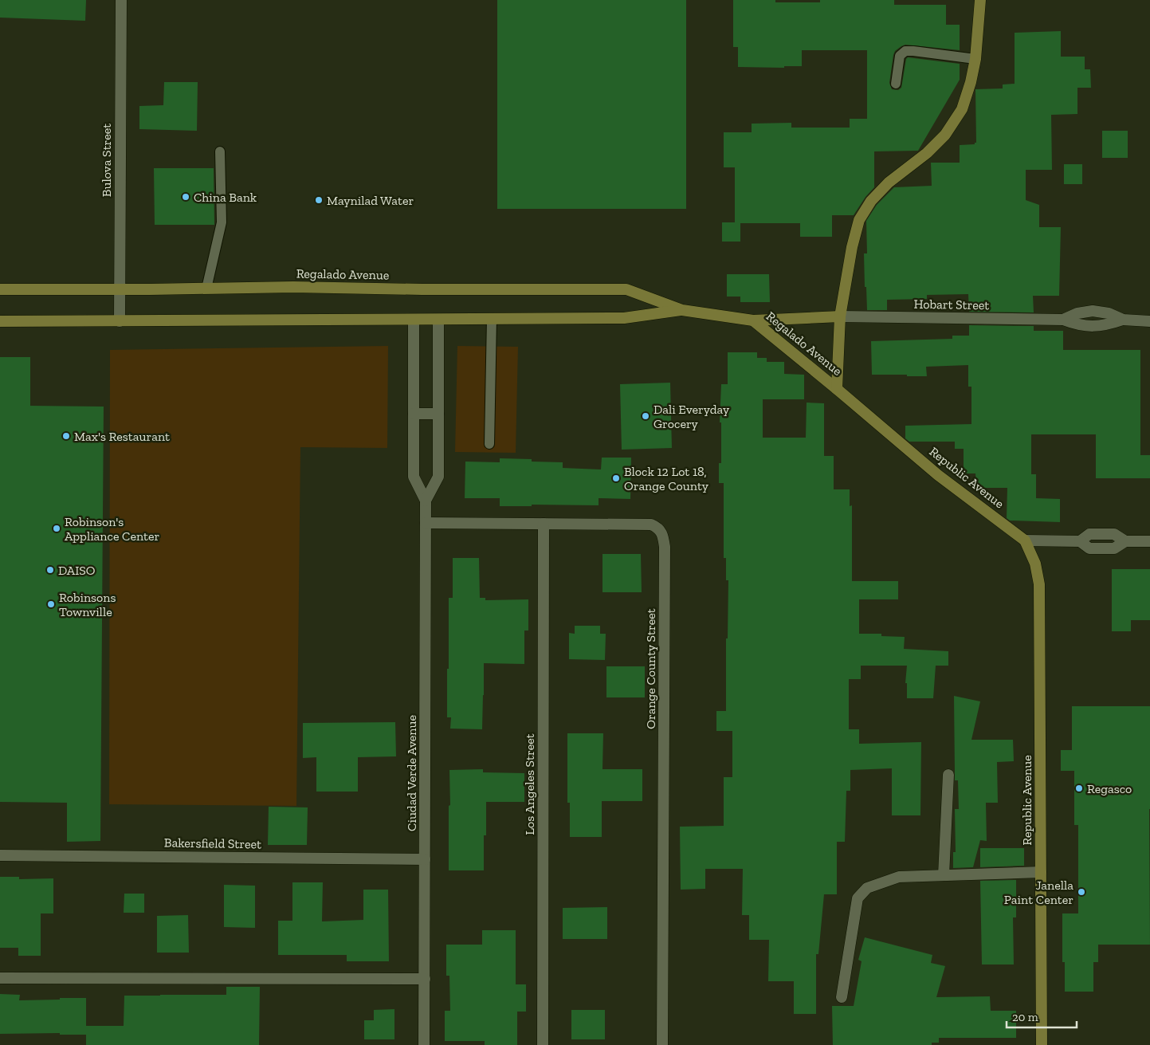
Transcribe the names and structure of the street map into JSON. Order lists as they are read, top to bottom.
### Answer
{
  "streets": {
    "main road": ["Regalado Avenue", "Republic Avenue"],
    "street": [
      "Bulova Street",
      "Hobart Street",
      "Orange County Street",
      "Ciudad Verde Avenue",
      "Los Angeles Street",
      "Bakersfield Street"
    ]
  },
  "crossings": [
    ["Bulova Street", "Regalado Avenue"],
    ["Regalado Avenue", "Hobart Street"],
    ["Regalado Avenue", "Republic Avenue"],
    ["Regalado Avenue", "Ciudad Verde Avenue"],
    ["Orange County Street", "Ciudad Verde Avenue"],
    ["Orange County Street", "Los Angeles Street"],
    ["Ciudad Verde Avenue", "Bakersfield Street"]
  ],
  "places": [
    "China Bank",
    "Maynilad Water",
    "Dali Everyday Grocery",
    "Max's Restaurant",
    "Block 12 Lot 18, Orange County",
    "Robinson's Appliance Center",
    "DAISO",
    "Robinsons Townville",
    "Regasco",
    "Janella Paint Center"
  ],
  "scale_bar": "20 m"
}
